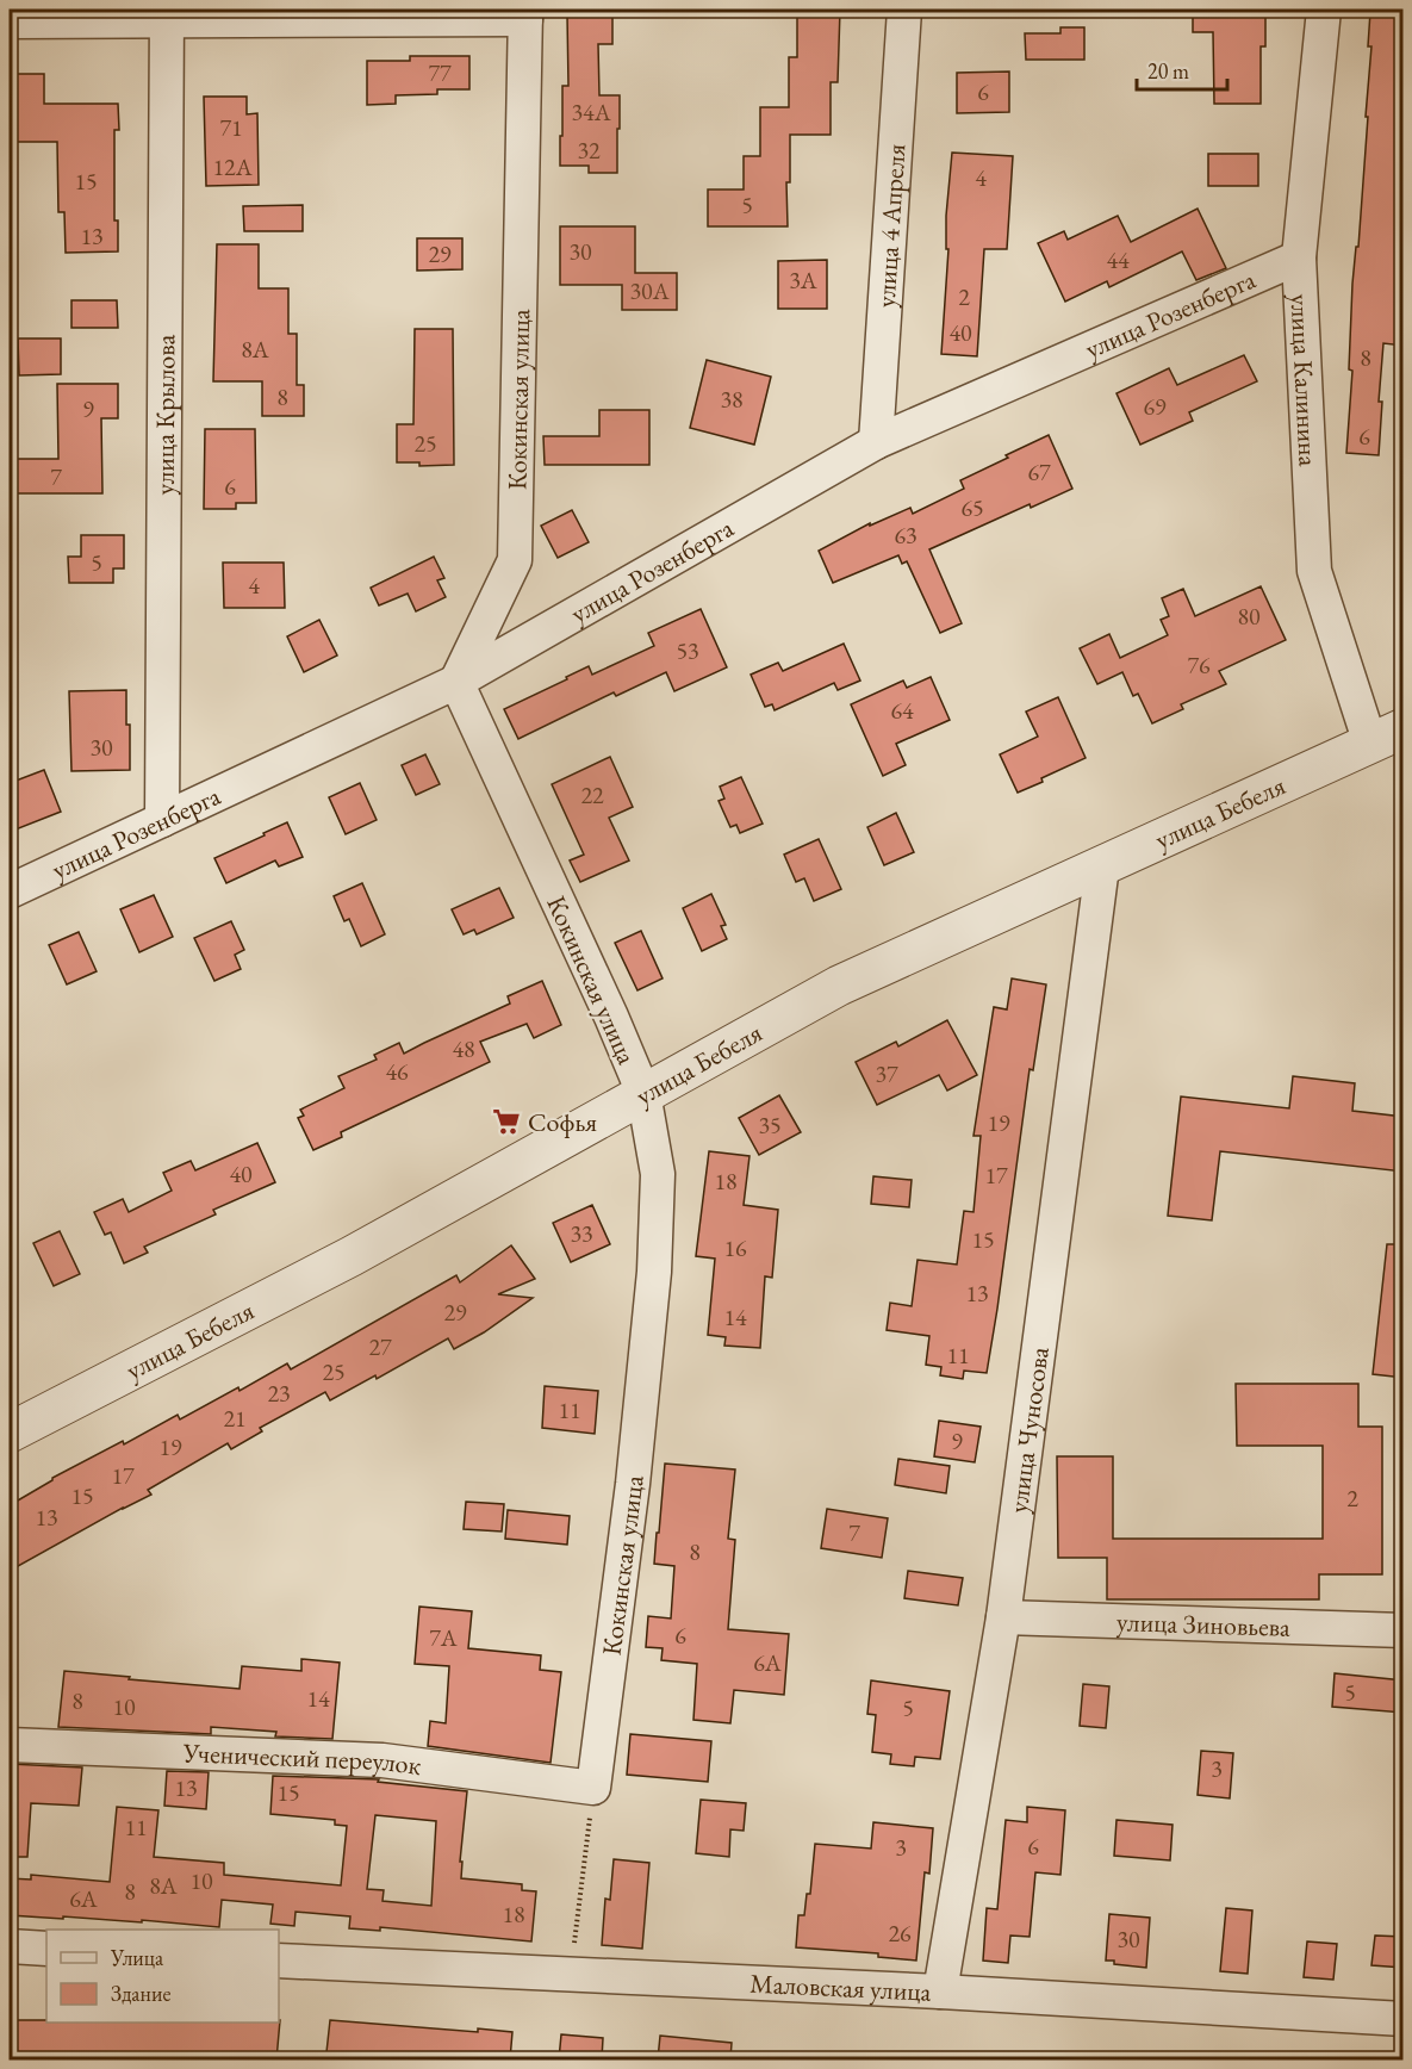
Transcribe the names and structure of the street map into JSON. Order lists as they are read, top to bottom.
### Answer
{
  "streets": {
    "street": [
      "улица 4 Апреля",
      "улица Розенберга",
      "улица Калинина",
      "Кокинская улица",
      "улица Крылова",
      "улица Бебеля",
      "улица Чуносова",
      "улица Зиновьева",
      "Ученический переулок",
      "Маловская улица"
    ]
  },
  "crossings": [
    ["улица 4 Апреля", "улица Розенберга"],
    ["улица Розенберга", "улица Калинина"],
    ["улица Розенберга", "Кокинская улица"],
    ["улица Розенберга", "улица Крылова"],
    ["улица Калинина", "улица Бебеля"],
    ["Кокинская улица", "улица Бебеля"],
    ["Кокинская улица", "Ученический переулок"],
    ["улица Бебеля", "улица Чуносова"],
    ["улица Чуносова", "улица Зиновьева"],
    ["улица Чуносова", "Маловская улица"]
  ],
  "places": {
    "supermarket": ["Софья"]
  },
  "house_numbers": [
    "77",
    "6",
    "34А",
    "71",
    "32",
    "12А",
    "4",
    "15",
    "5",
    "13",
    "30",
    "29",
    "44",
    "3А",
    "30А",
    "2",
    "40",
    "8А",
    "8",
    "8",
    "38",
    "69",
    "9",
    "6",
    "25",
    "67",
    "7",
    "6",
    "65",
    "63",
    "5",
    "4",
    "80",
    "53",
    "76",
    "64",
    "30",
    "22",
    "48",
    "46",
    "37",
    "19",
    "35",
    "40",
    "17",
    "18",
    "33",
    "15",
    "16",
    "13",
    "29",
    "14",
    "27",
    "11",
    "25",
    "23",
    "11",
    "21",
    "9",
    "19",
    "17",
    "15",
    "2",
    "13",
    "7",
    "8",
    "6",
    "7А",
    "6А",
    "5",
    "14",
    "8",
    "10",
    "5",
    "3",
    "13",
    "15",
    "11",
    "6",
    "3",
    "10",
    "8А",
    "8",
    "6А",
    "18",
    "26",
    "30"
  ],
  "legend": ["Улица", "Здание"],
  "scale_bar": "20 m"
}
